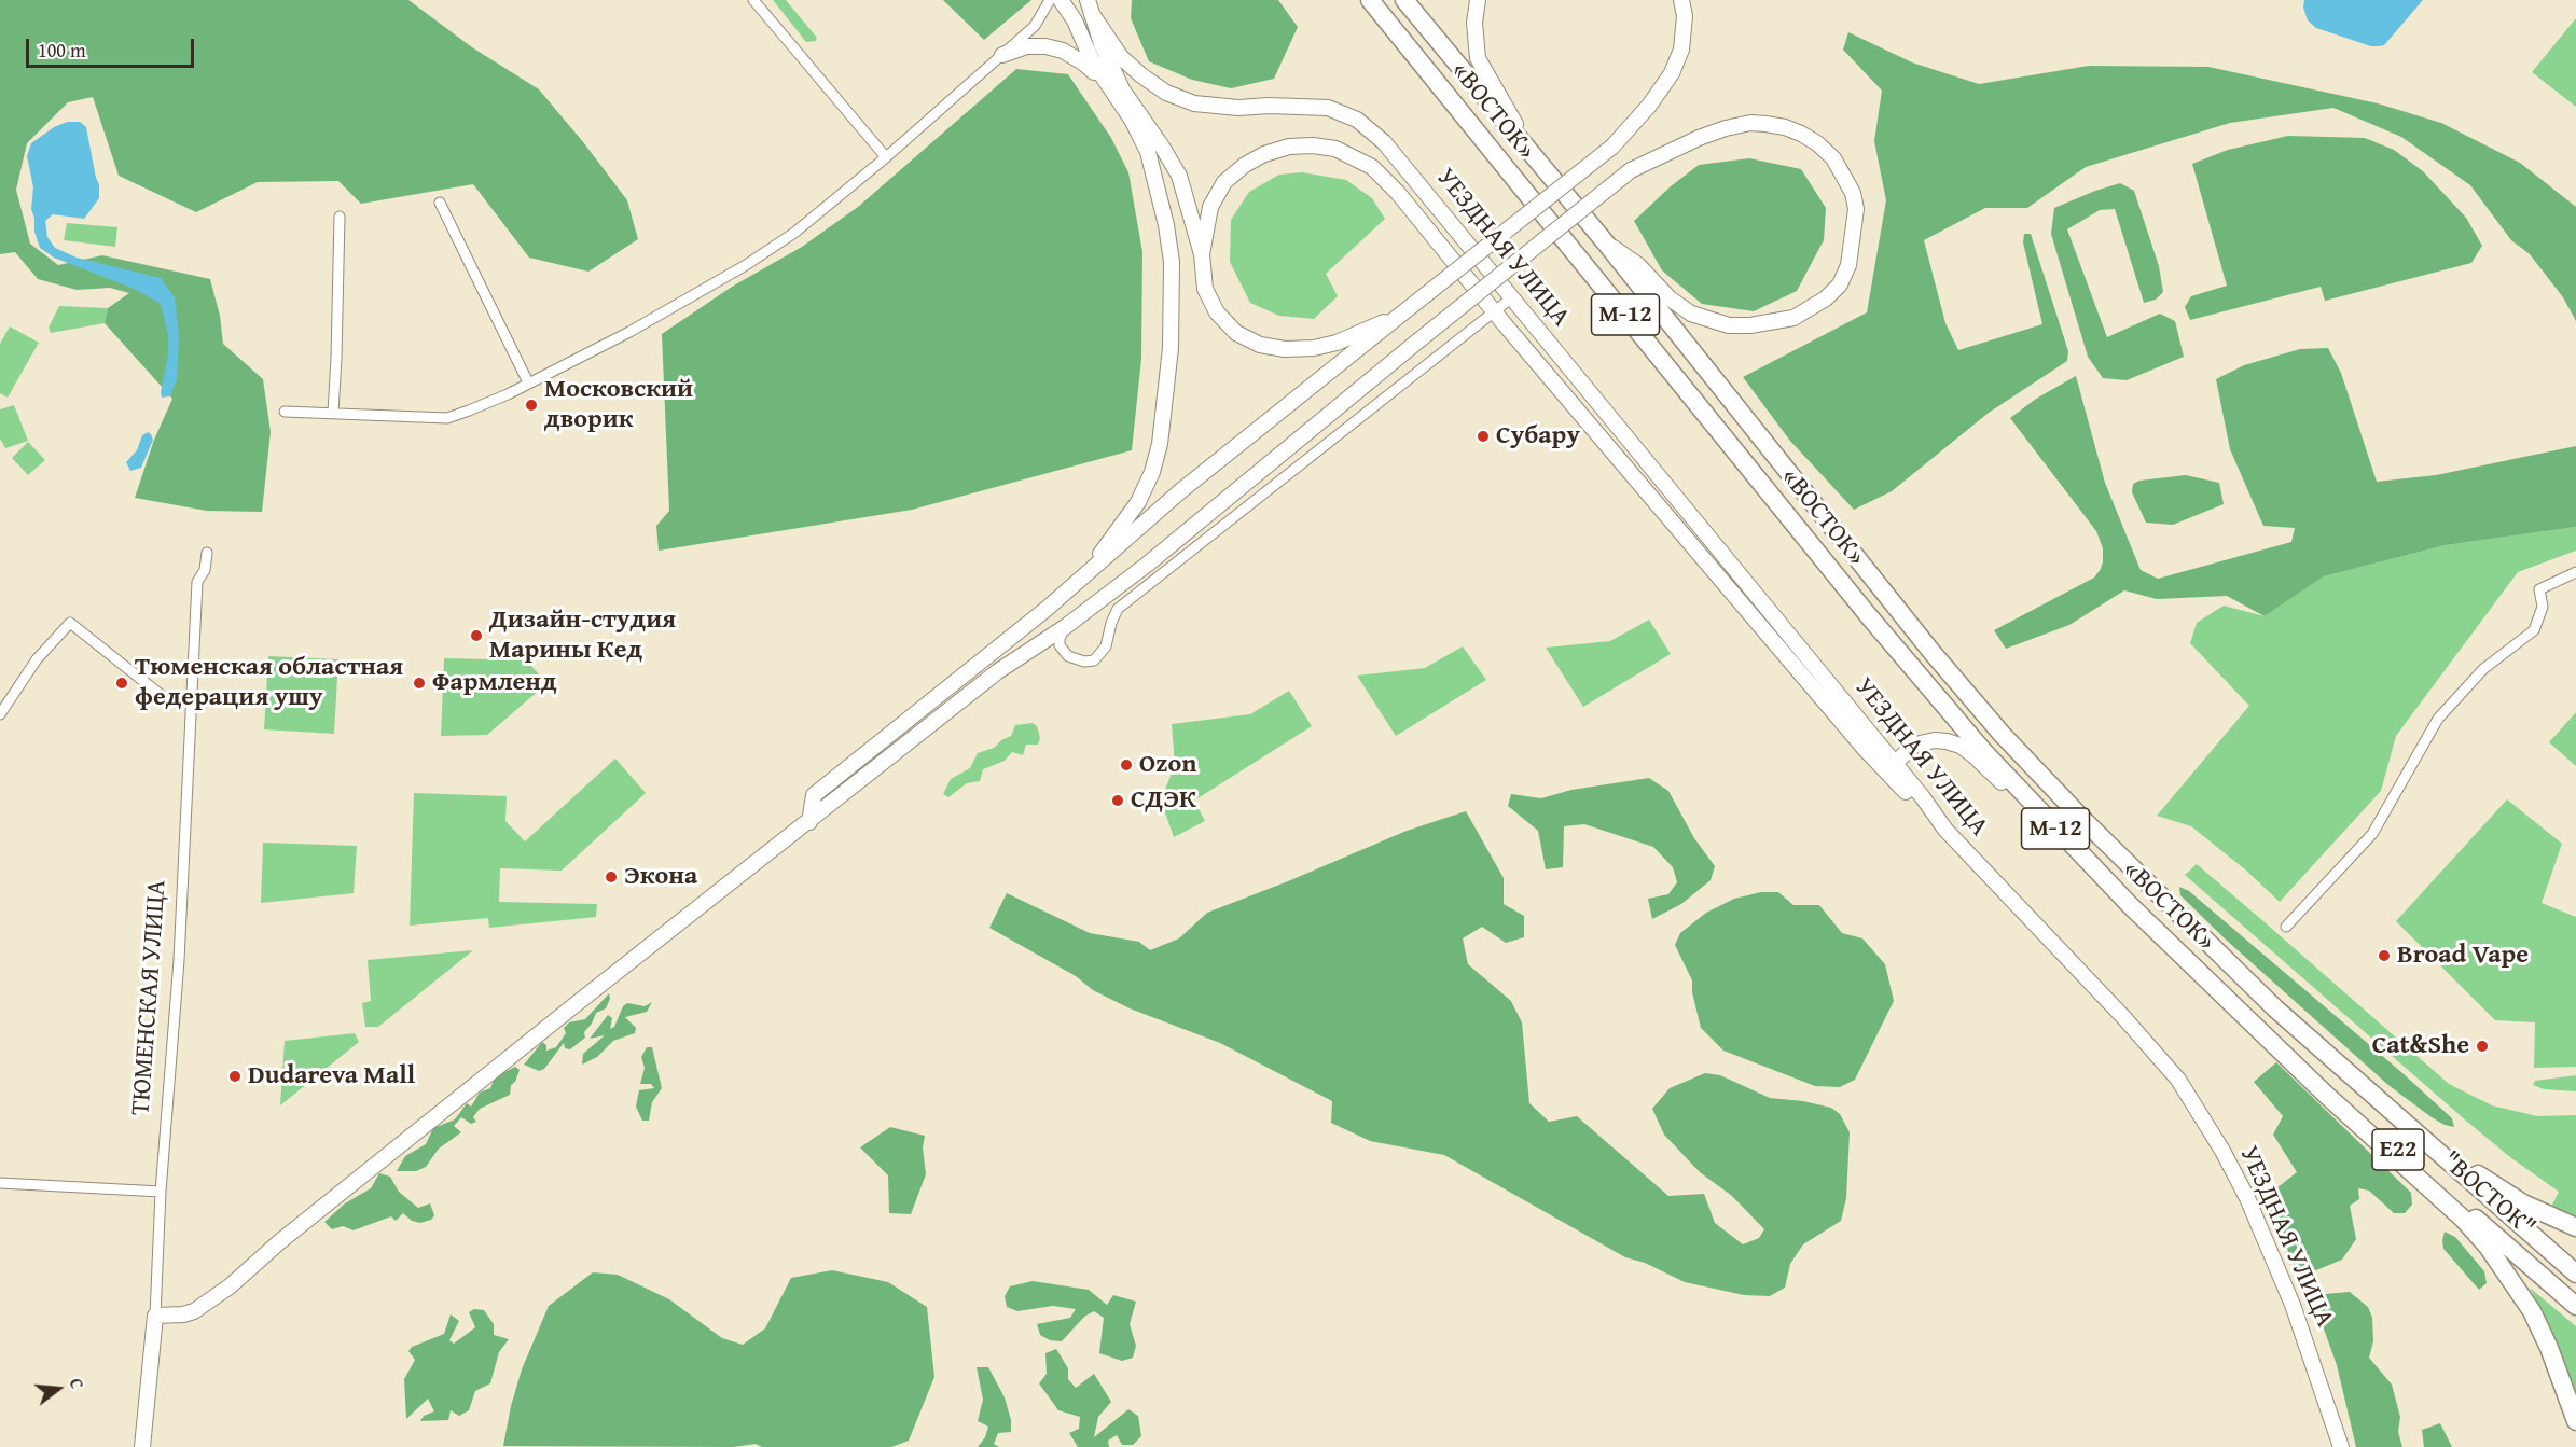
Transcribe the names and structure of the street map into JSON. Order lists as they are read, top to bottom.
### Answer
{
  "streets": {
    "highway": [
      "«ВОСТОК»",
      "М-12",
      "E22",
      "\"ВОСТОК\""
    ],
    "street": ["УЕЗДНАЯ УЛИЦА", "ТЮМЕНСКАЯ УЛИЦА"]
  },
  "crossings": [
    ["«ВОСТОК»", "\"ВОСТОК\""]
  ],
  "places": [
    "Московский дворик",
    "Субару",
    "Дизайн-студия Марины Кед",
    "Тюменская областная федерация ушу",
    "Фармленд",
    "Ozon",
    "СДЭК",
    "Экона",
    "Broad Vape",
    "Cat&She",
    "Dudareva Mall"
  ],
  "scale_bar": "100 m",
  "north": "right"
}
